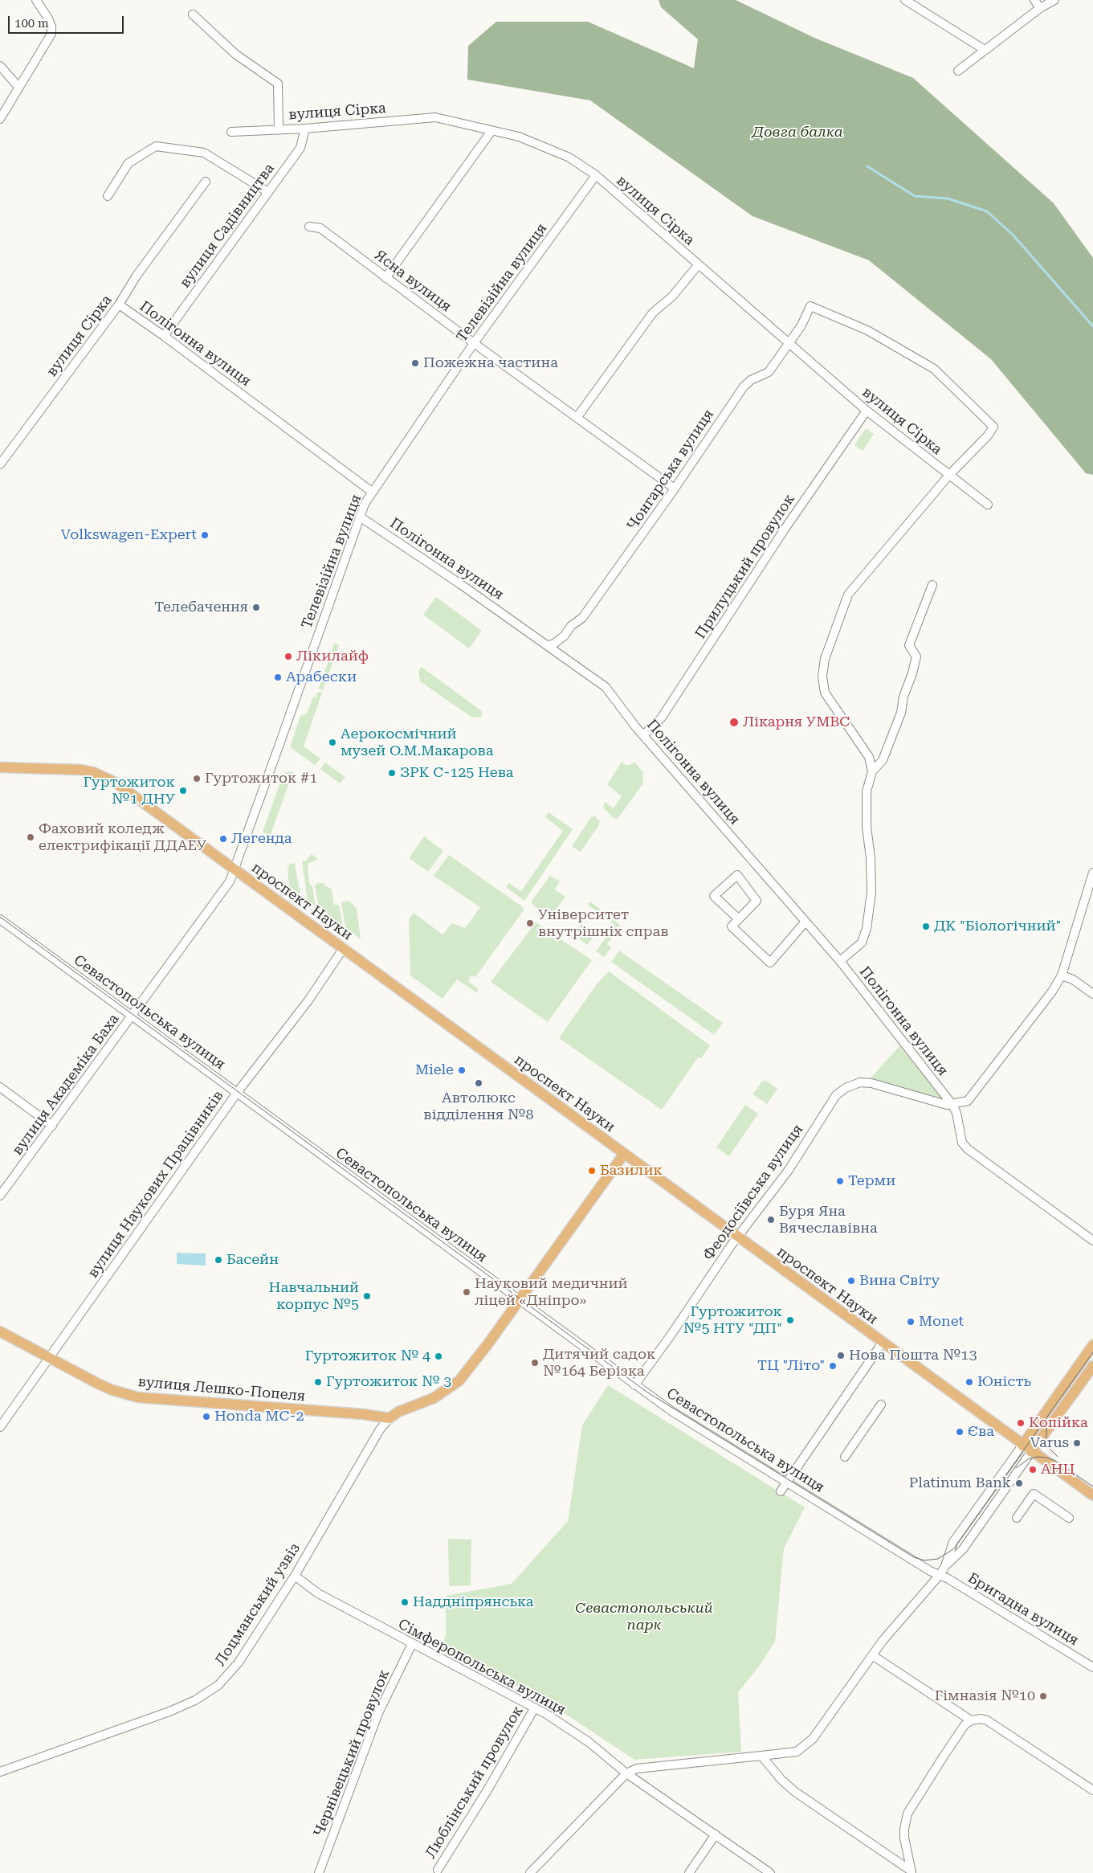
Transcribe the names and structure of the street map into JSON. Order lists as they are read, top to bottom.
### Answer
{
  "streets": {
    "main road": ["проспект Науки", "вулиця Лешко-Попеля"],
    "street": [
      "вулиця Сірка",
      "вулиця Садівництва",
      "Ясна вулиця",
      "Телевізійна вулиця",
      "Полігонна вулиця",
      "Чонгарська вулиця",
      "Прилуцький провулок",
      "Севастопольська вулиця",
      "вулиця Академіка Баха",
      "вулиця Наукових Працівників",
      "Феодосіївська вулиця",
      "Лоцманський узвіз",
      "Бригадна вулиця",
      "Сімферопольська вулиця",
      "Чернівецький провулок",
      "Люблінський провулок"
    ]
  },
  "crossings": [
    ["вулиця Сірка", "вулиця Садівництва"],
    ["вулиця Сірка", "Телевізійна вулиця"],
    ["вулиця Сірка", "Полігонна вулиця"],
    ["вулиця Сірка", "Чонгарська вулиця"],
    ["вулиця Сірка", "Прилуцький провулок"],
    ["вулиця Садівництва", "Полігонна вулиця"],
    ["Ясна вулиця", "Телевізійна вулиця"],
    ["Ясна вулиця", "Чонгарська вулиця"],
    ["Телевізійна вулиця", "Полігонна вулиця"],
    ["Телевізійна вулиця", "проспект Науки"],
    ["Телевізійна вулиця", "вулиця Академіка Баха"],
    ["Полігонна вулиця", "Чонгарська вулиця"],
    ["Полігонна вулиця", "Прилуцький провулок"],
    ["Полігонна вулиця", "Феодосіївська вулиця"],
    ["проспект Науки", "вулиця Академіка Баха"],
    ["проспект Науки", "вулиця Наукових Працівників"],
    ["проспект Науки", "Феодосіївська вулиця"],
    ["Севастопольська вулиця", "вулиця Академіка Баха"],
    ["Севастопольська вулиця", "вулиця Наукових Працівників"],
    ["Севастопольська вулиця", "Феодосіївська вулиця"],
    ["Севастопольська вулиця", "Бригадна вулиця"],
    ["вулиця Наукових Працівників", "вулиця Лешко-Попеля"],
    ["вулиця Лешко-Попеля", "Лоцманський узвіз"],
    ["Лоцманський узвіз", "Сімферопольська вулиця"],
    ["Сімферопольська вулиця", "Чернівецький провулок"],
    ["Сімферопольська вулиця", "Люблінський провулок"]
  ],
  "parks": ["Довга балка", "Севастопольський парк"],
  "places": [
    "Пожежна частина",
    "Volkswagen-Expert",
    "Телебачення",
    "Лікилайф",
    "Арабески",
    "Лікарня УМВС",
    "Аерокосмічний музей О.М.Макарова",
    "ЗРК С-125 Нева",
    "Гуртожиток #1",
    "Гуртожиток №1 ДНУ",
    "Фаховий коледж електрифікації ДДАЕУ",
    "Легенда",
    "Університет внутрішніх справ",
    "ДК \"Біологічний\"",
    "Miele",
    "Автолюкс відділення №8",
    "Базилик",
    "Терми",
    "Буря Яна Вячеславівна",
    "Басейн",
    "Вина Світу",
    "Науковий медичний ліцей «Дніпро»",
    "Навчальний корпус №5",
    "Гуртожиток №5 НТУ \"ДП\"",
    "Monet",
    "Нова Пошта №13",
    "Гуртожиток № 4",
    "Дитячий садок №164 Берізка",
    "ТЦ \"Літо\"",
    "Гуртожиток № 3",
    "Юність",
    "Honda МС-2",
    "Копійка",
    "Єва",
    "Varus",
    "АНЦ",
    "Platinum Bank",
    "Наддніпрянська",
    "Гімназія №10"
  ],
  "scale_bar": "100 m"
}
